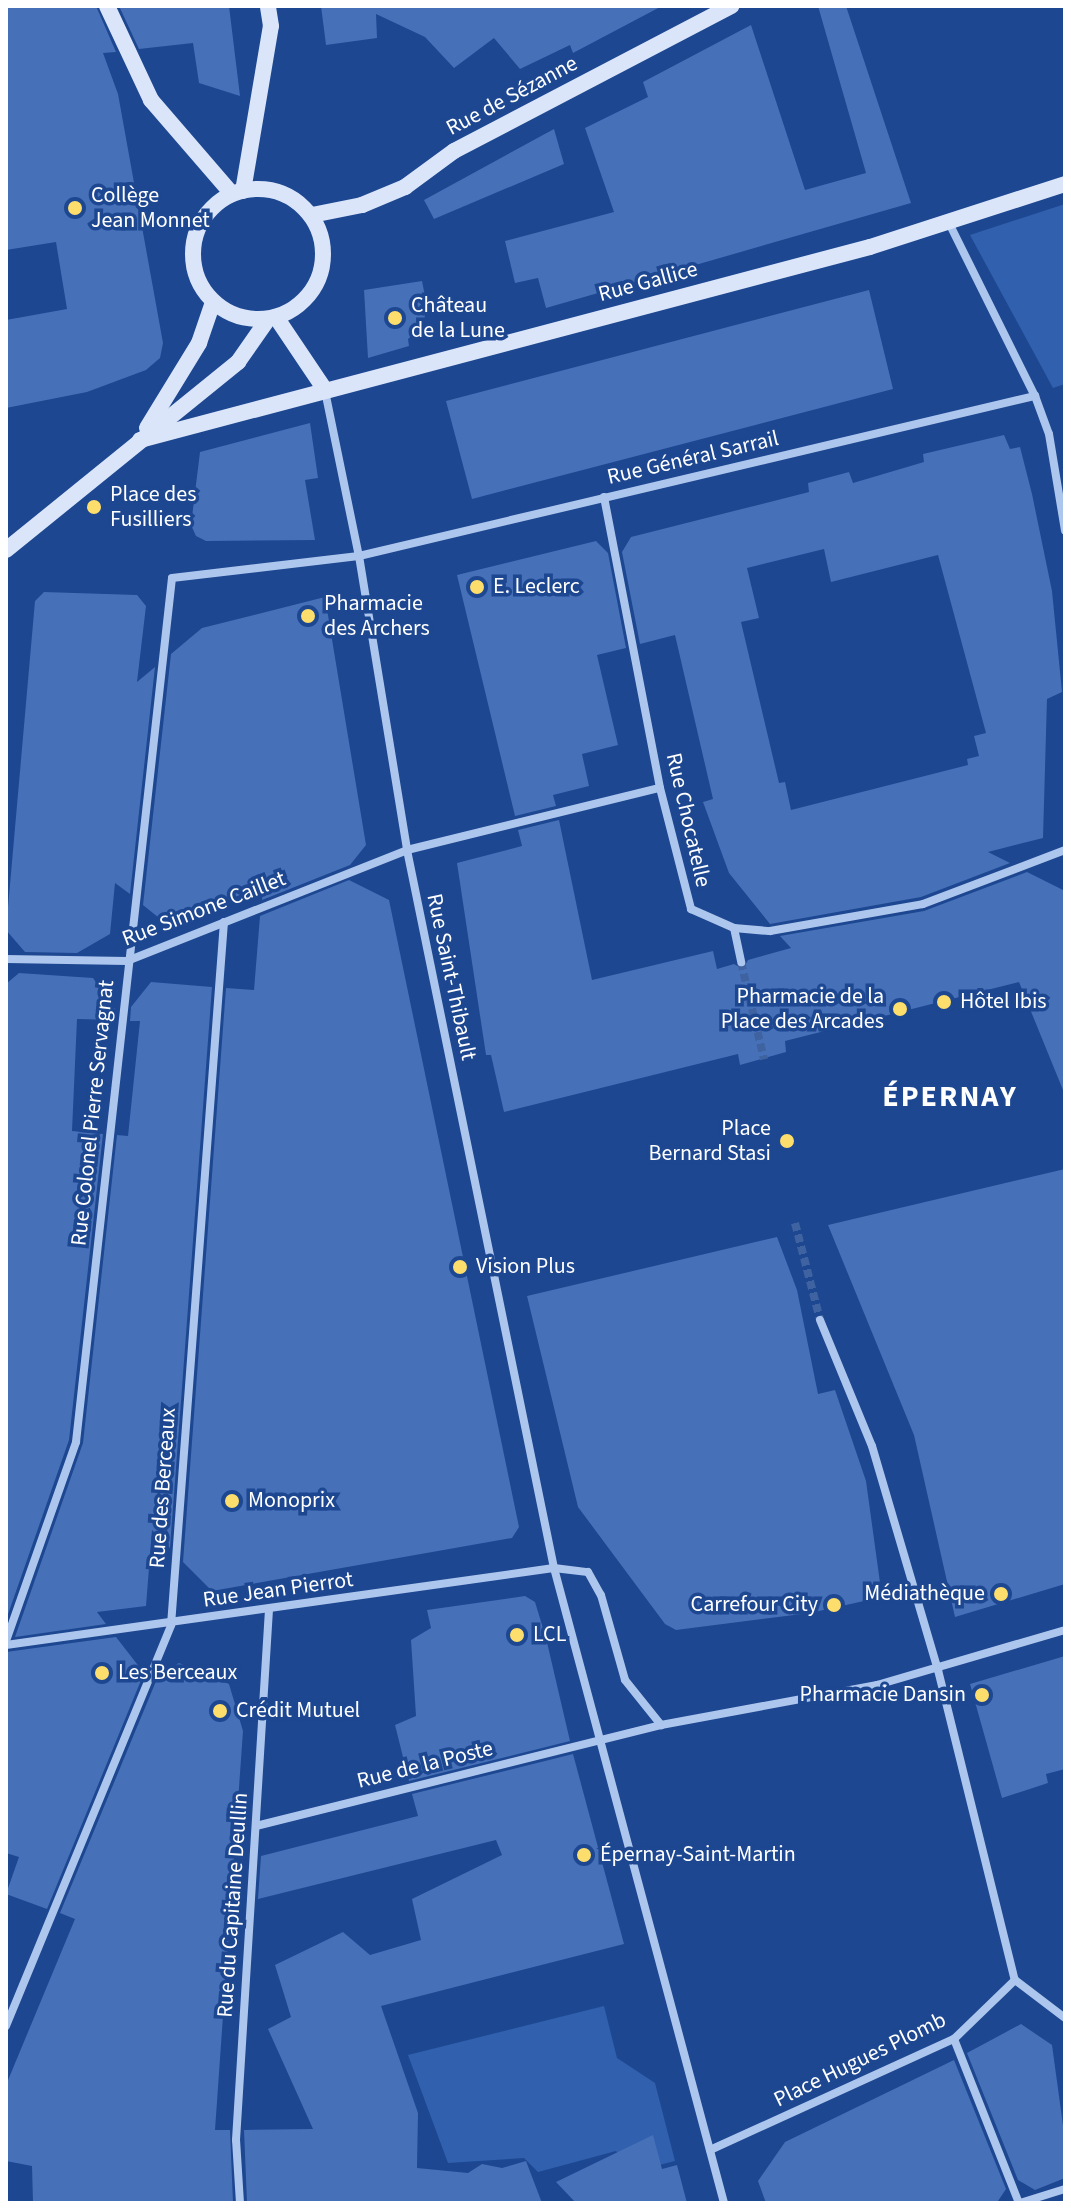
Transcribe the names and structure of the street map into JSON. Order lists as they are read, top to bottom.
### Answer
{
  "streets": {
    "main road": ["Rue de Sézanne", "Rue Gallice"],
    "street": [
      "Rue Général Sarrail",
      "Rue Chocatelle",
      "Rue Simone Caillet",
      "Rue Saint-Thibault",
      "Rue Colonel Pierre Servagnat",
      "Rue des Berceaux",
      "Rue Jean Pierrot",
      "Rue de la Poste",
      "Rue du Capitaine Deullin",
      "Place Hugues Plomb"
    ]
  },
  "crossings": [
    ["Rue Gallice", "Rue Saint-Thibault"],
    ["Rue Général Sarrail", "Rue Chocatelle"],
    ["Rue Général Sarrail", "Rue Saint-Thibault"],
    ["Rue Général Sarrail", "Rue Colonel Pierre Servagnat"],
    ["Rue Chocatelle", "Rue Simone Caillet"],
    ["Rue Simone Caillet", "Rue Saint-Thibault"],
    ["Rue Simone Caillet", "Rue Colonel Pierre Servagnat"],
    ["Rue Simone Caillet", "Rue des Berceaux"],
    ["Rue Saint-Thibault", "Rue Jean Pierrot"],
    ["Rue Saint-Thibault", "Rue de la Poste"],
    ["Rue Colonel Pierre Servagnat", "Rue Jean Pierrot"],
    ["Rue des Berceaux", "Rue Jean Pierrot"],
    ["Rue Jean Pierrot", "Rue du Capitaine Deullin"],
    ["Rue de la Poste", "Rue du Capitaine Deullin"]
  ],
  "districts": ["ÉPERNAY"],
  "places": [
    "Collège Jean Monnet",
    "Château de la Lune",
    "Place des Fusilliers",
    "E. Leclerc",
    "Pharmacie des Archers",
    "Hôtel Ibis",
    "Pharmacie de la Place des Arcades",
    "Place Bernard Stasi",
    "Vision Plus",
    "Monoprix",
    "Médiathèque",
    "Carrefour City",
    "LCL",
    "Les Berceaux",
    "Pharmacie Dansin",
    "Crédit Mutuel",
    "Épernay-Saint-Martin"
  ]
}
